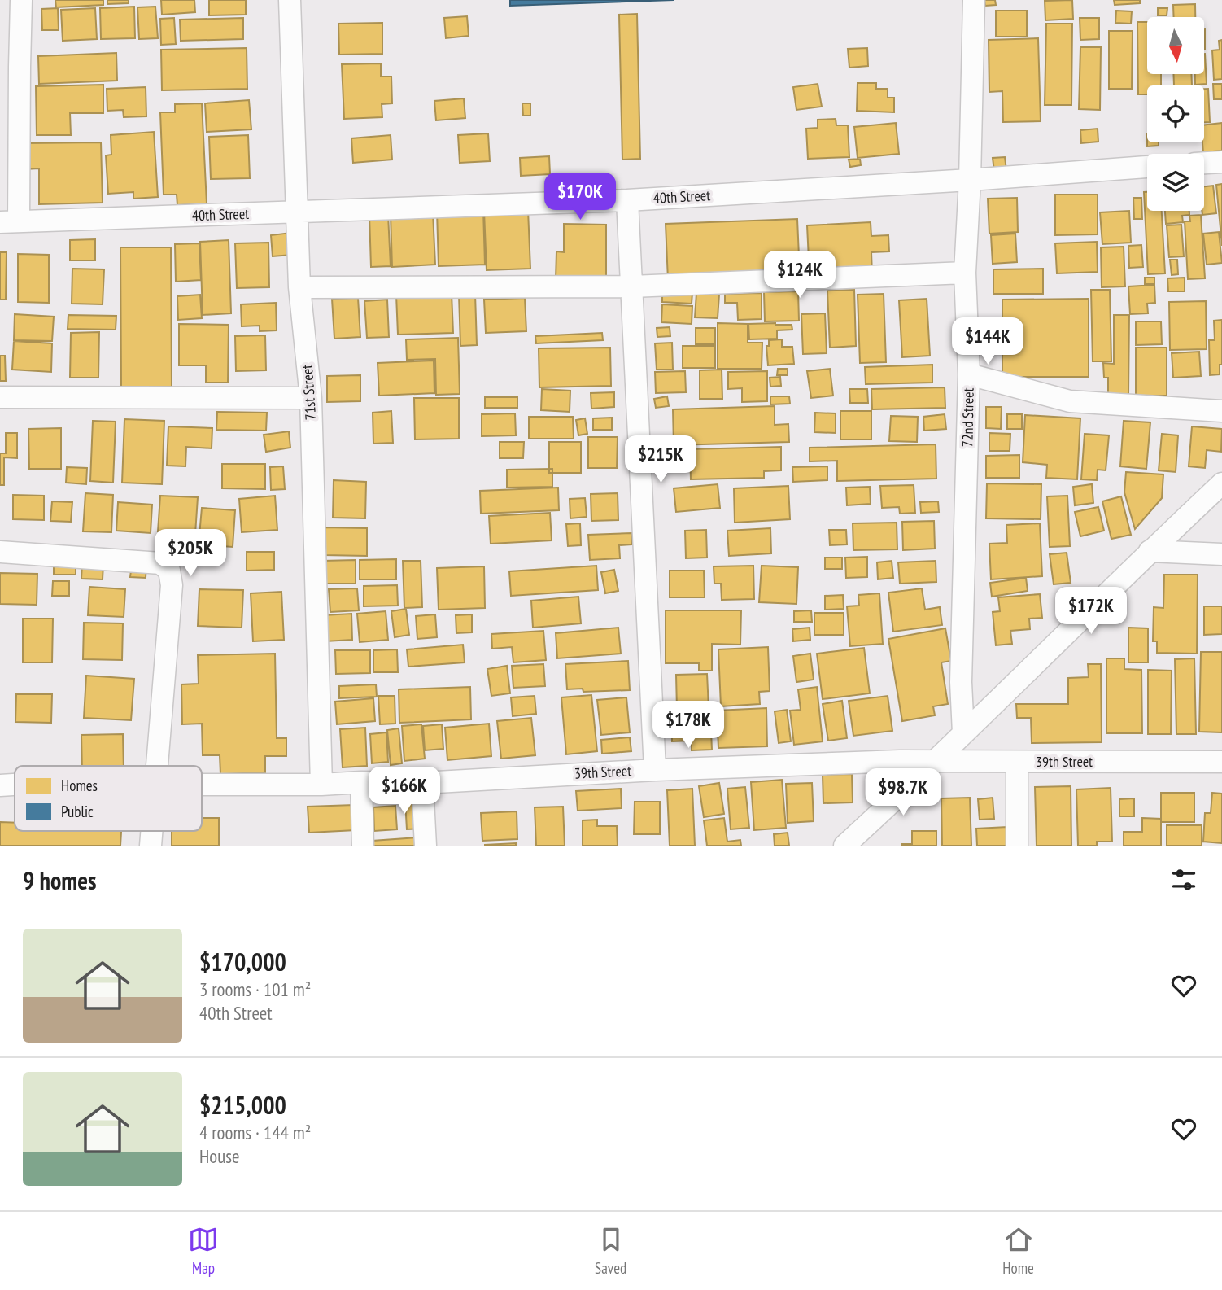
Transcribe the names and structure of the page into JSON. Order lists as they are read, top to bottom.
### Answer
{
  "streets": {
    "street": [
      "40th Street",
      "71st Street",
      "72nd Street",
      "39th Street"
    ]
  },
  "crossings": [
    ["40th Street", "71st Street"],
    ["40th Street", "72nd Street"],
    ["71st Street", "39th Street"]
  ],
  "legend": ["Homes", "Public"],
  "north": "bottom",
  "page": {
    "price": [
      "$170K",
      "$124K",
      "$144K",
      "$215K",
      "$205K",
      "$172K",
      "$178K",
      "$166K",
      "$98.7K"
    ],
    "heading": "9 homes",
    "list": [
      {
        "name": "$170,000",
        "note": "3 rooms · 101 m² · 40th Street"
      },
      {
        "name": "$215,000",
        "note": "4 rooms · 144 m² · House"
      }
    ],
    "tabs": ["Map", "Saved", "Home"]
  }
}
